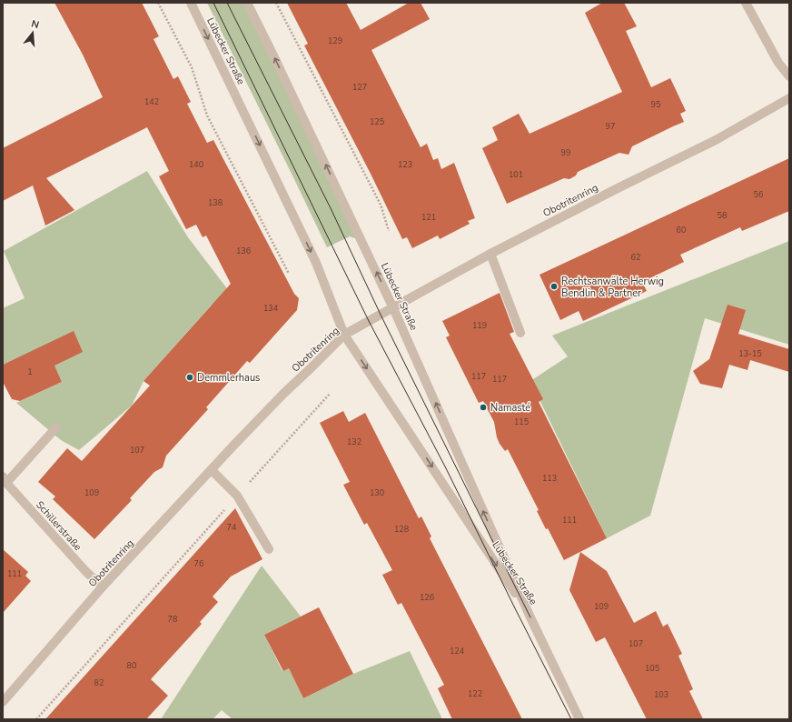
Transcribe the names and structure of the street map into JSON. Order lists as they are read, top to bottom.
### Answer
{
  "streets": {
    "street": ["Lübecker Straße", "Obotritenring", "Schillerstraße"]
  },
  "crossings": [
    ["Lübecker Straße", "Obotritenring"],
    ["Obotritenring", "Schillerstraße"]
  ],
  "places": ["Rechtsanwälte Herwig Bendlin & Partner", "Demmlerhaus", "Namasté"],
  "house_numbers": [
    "129",
    "127",
    "142",
    "95",
    "125",
    "97",
    "99",
    "140",
    "123",
    "101",
    "56",
    "138",
    "58",
    "121",
    "60",
    "136",
    "62",
    "134",
    "119",
    "13-15",
    "1",
    "117",
    "117",
    "115",
    "132",
    "107",
    "113",
    "109",
    "130",
    "111",
    "74",
    "128",
    "76",
    "111",
    "126",
    "109",
    "78",
    "107",
    "124",
    "80",
    "105",
    "82",
    "122",
    "103"
  ],
  "north": "top"
}
